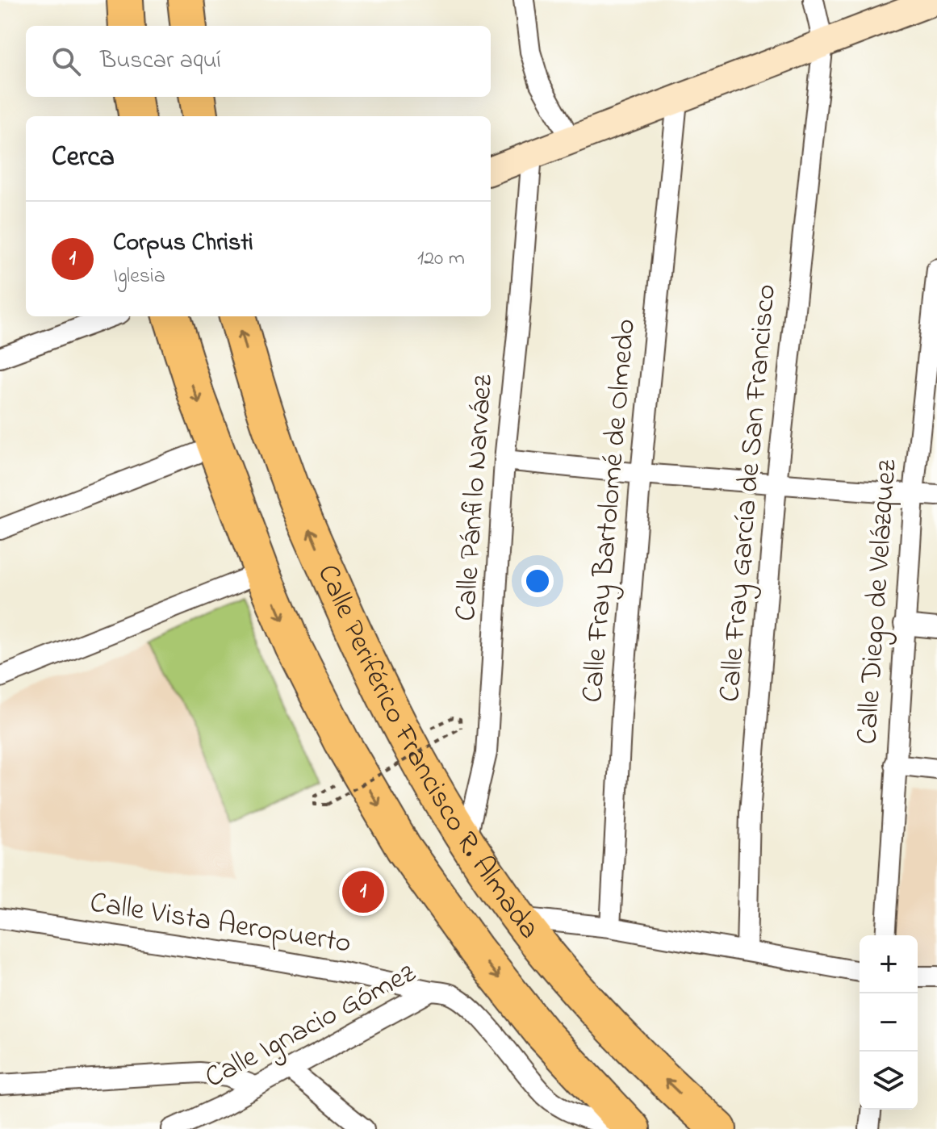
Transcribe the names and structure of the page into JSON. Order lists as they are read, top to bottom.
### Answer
{
  "streets": {
    "highway": ["Calle Periférico Francisco R. Almada"],
    "street": [
      "Calle Fray García de San Francisco",
      "Calle Pánfilo Narváez",
      "Calle Fray Bartolomé de Olmedo",
      "Calle Diego de Velázquez",
      "Calle Vista Aeropuerto",
      "Calle Ignacio Gómez"
    ]
  },
  "crossings": [
    ["Calle Pánfilo Narváez", "Calle Periférico Francisco R. Almada"],
    ["Calle Vista Aeropuerto", "Calle Ignacio Gómez"]
  ],
  "page": {
    "search": "Buscar aquí",
    "heading": "Cerca",
    "list": [
      {
        "mark": "1",
        "name": "Corpus Christi",
        "note": "Iglesia",
        "value": "120 m"
      }
    ],
    "pins": "1",
    "map_buttons": ["+", "−"]
  }
}
